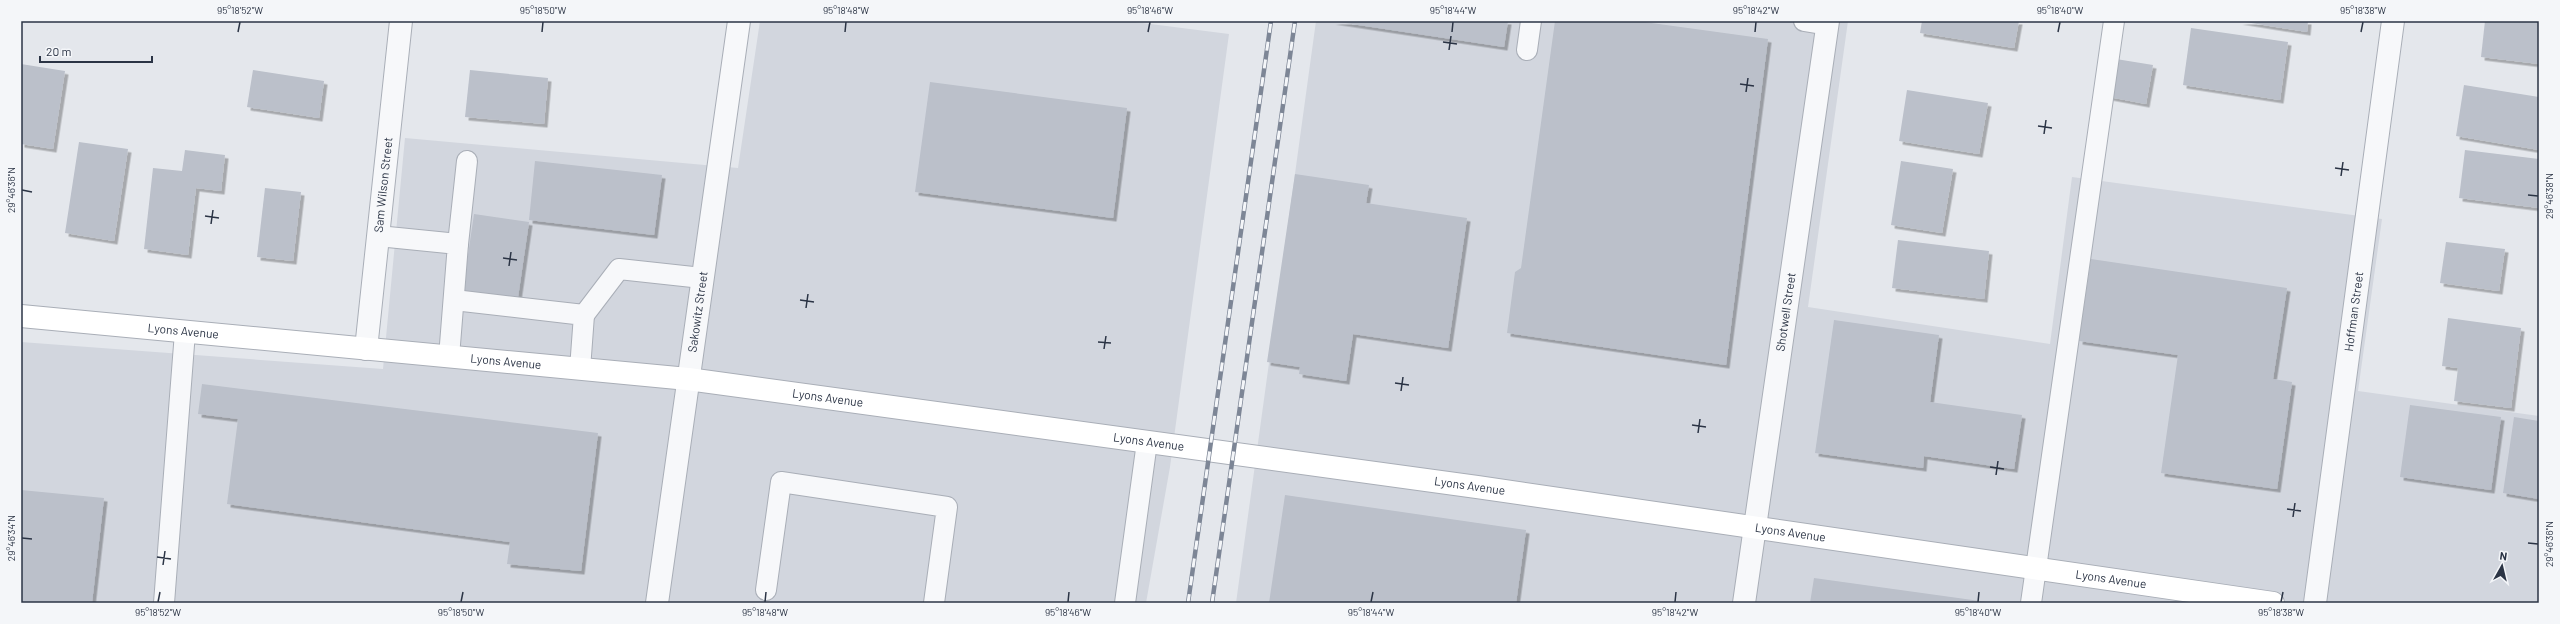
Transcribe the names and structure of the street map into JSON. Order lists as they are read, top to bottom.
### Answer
{
  "streets": {
    "street": [
      "Sam Wilson Street",
      "Sakowitz Street",
      "Shotwell Street",
      "Hoffman Street",
      "Lyons Avenue"
    ]
  },
  "crossings": [
    ["Sam Wilson Street", "Lyons Avenue"],
    ["Sakowitz Street", "Lyons Avenue"],
    ["Shotwell Street", "Lyons Avenue"]
  ],
  "scale_bar": "20 m",
  "north": "top",
  "coordinates": [
    "95°18'52\"W",
    "95°18'50\"W",
    "95°18'48\"W",
    "95°18'46\"W",
    "95°18'44\"W",
    "95°18'42\"W",
    "95°18'40\"W",
    "95°18'38\"W",
    "29°46'36\"N",
    "29°46'38\"N",
    "29°46'34\"N"
  ]
}
